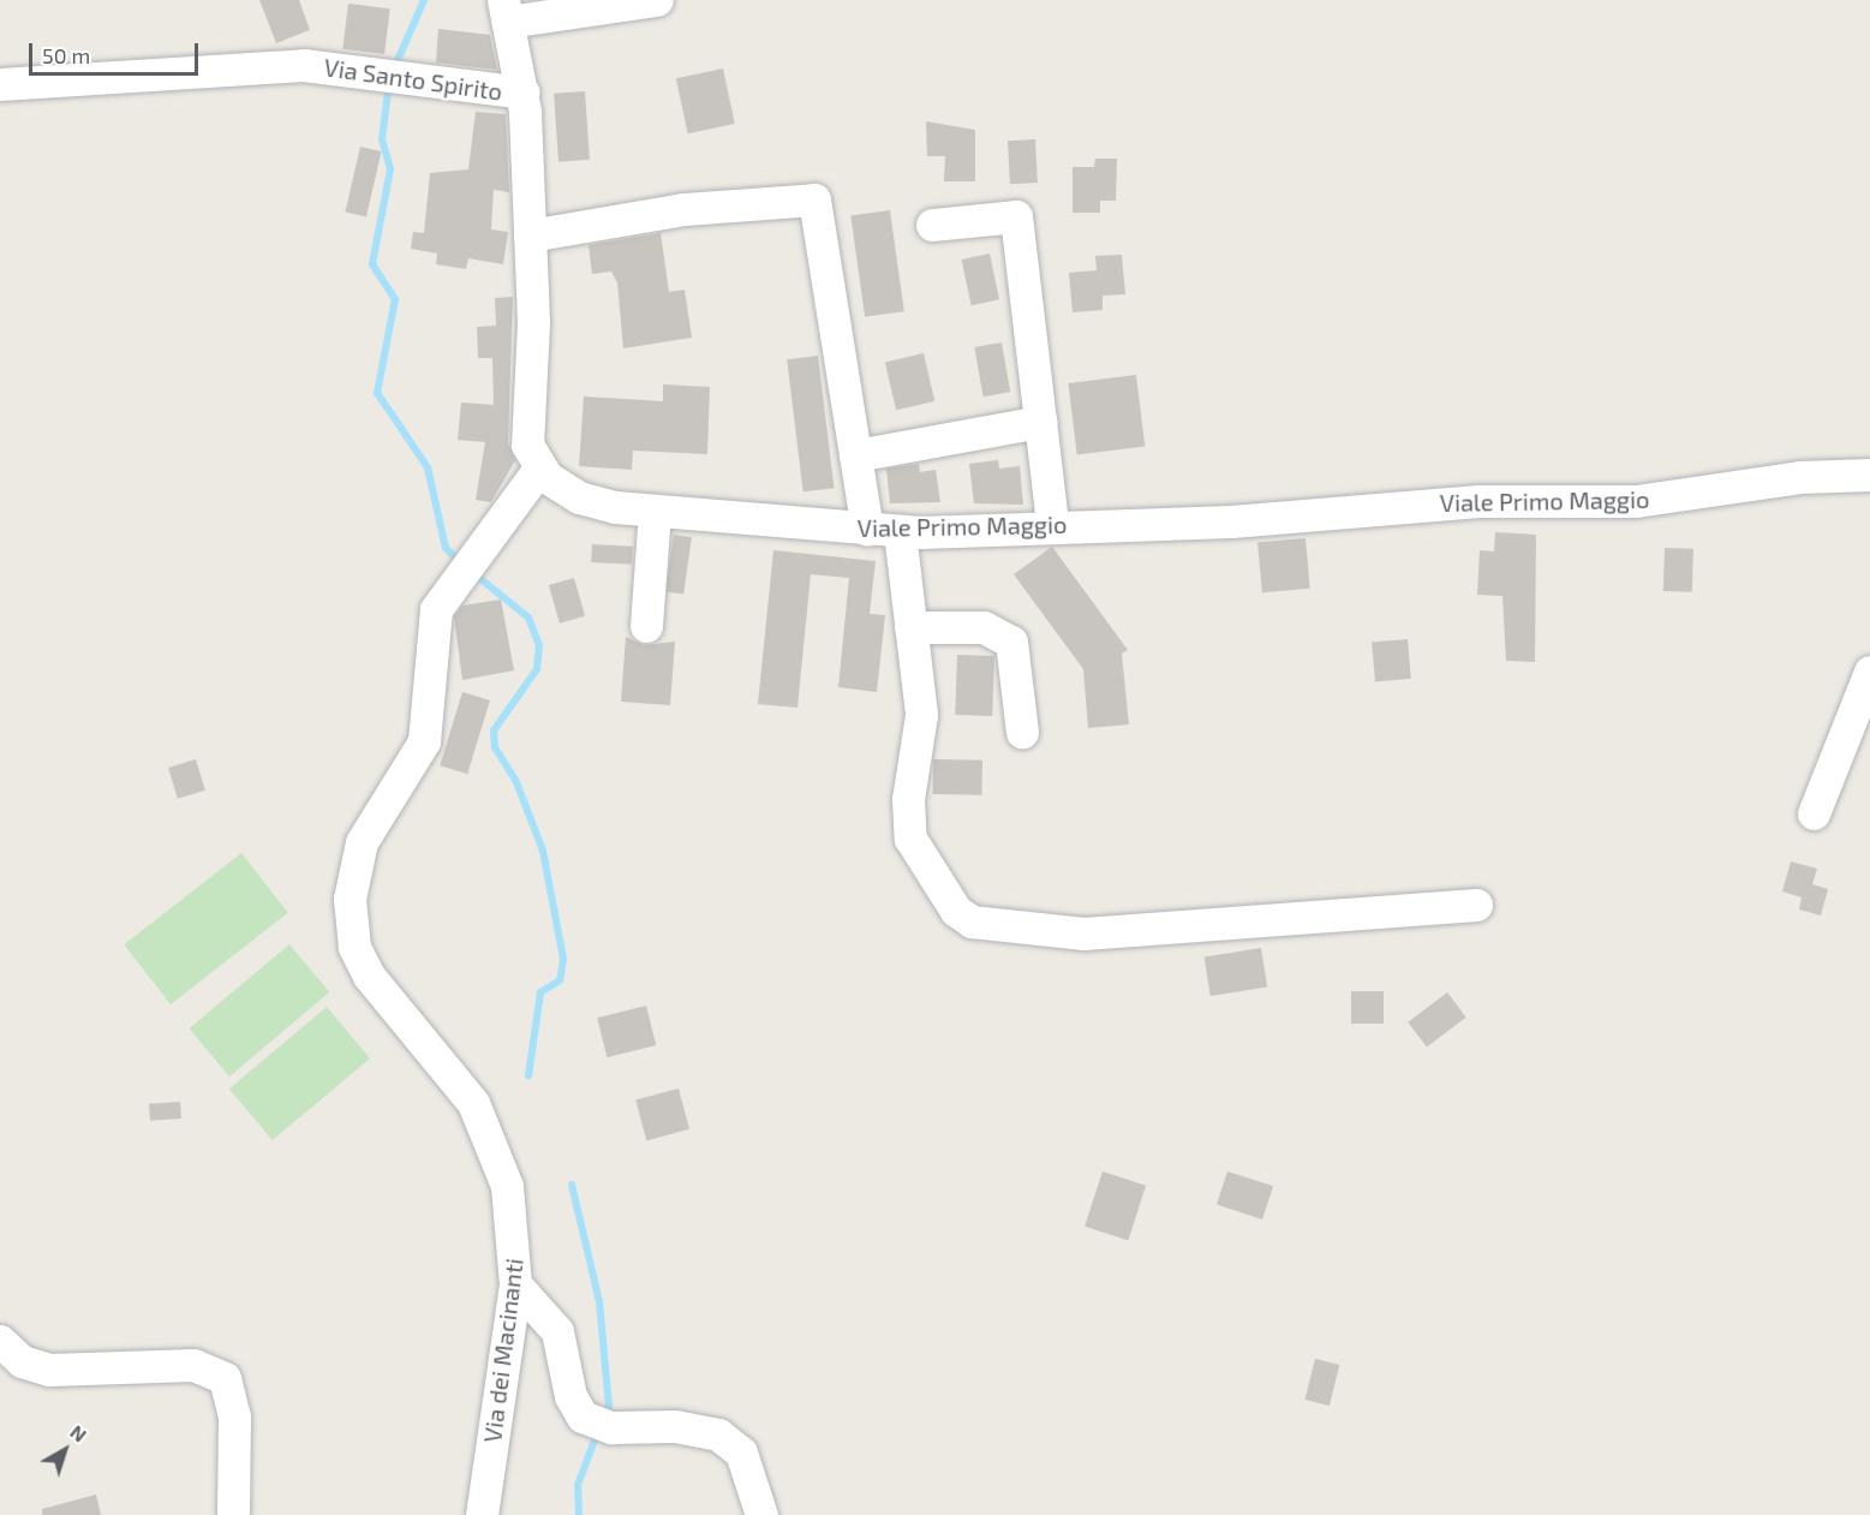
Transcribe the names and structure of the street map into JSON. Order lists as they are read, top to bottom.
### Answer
{
  "streets": {
    "street": ["Via Santo Spirito", "Viale Primo Maggio", "Via dei Macinanti"]
  },
  "crossings": [
    ["Viale Primo Maggio", "Via dei Macinanti"]
  ],
  "scale_bar": "50 m",
  "north": "top right"
}
